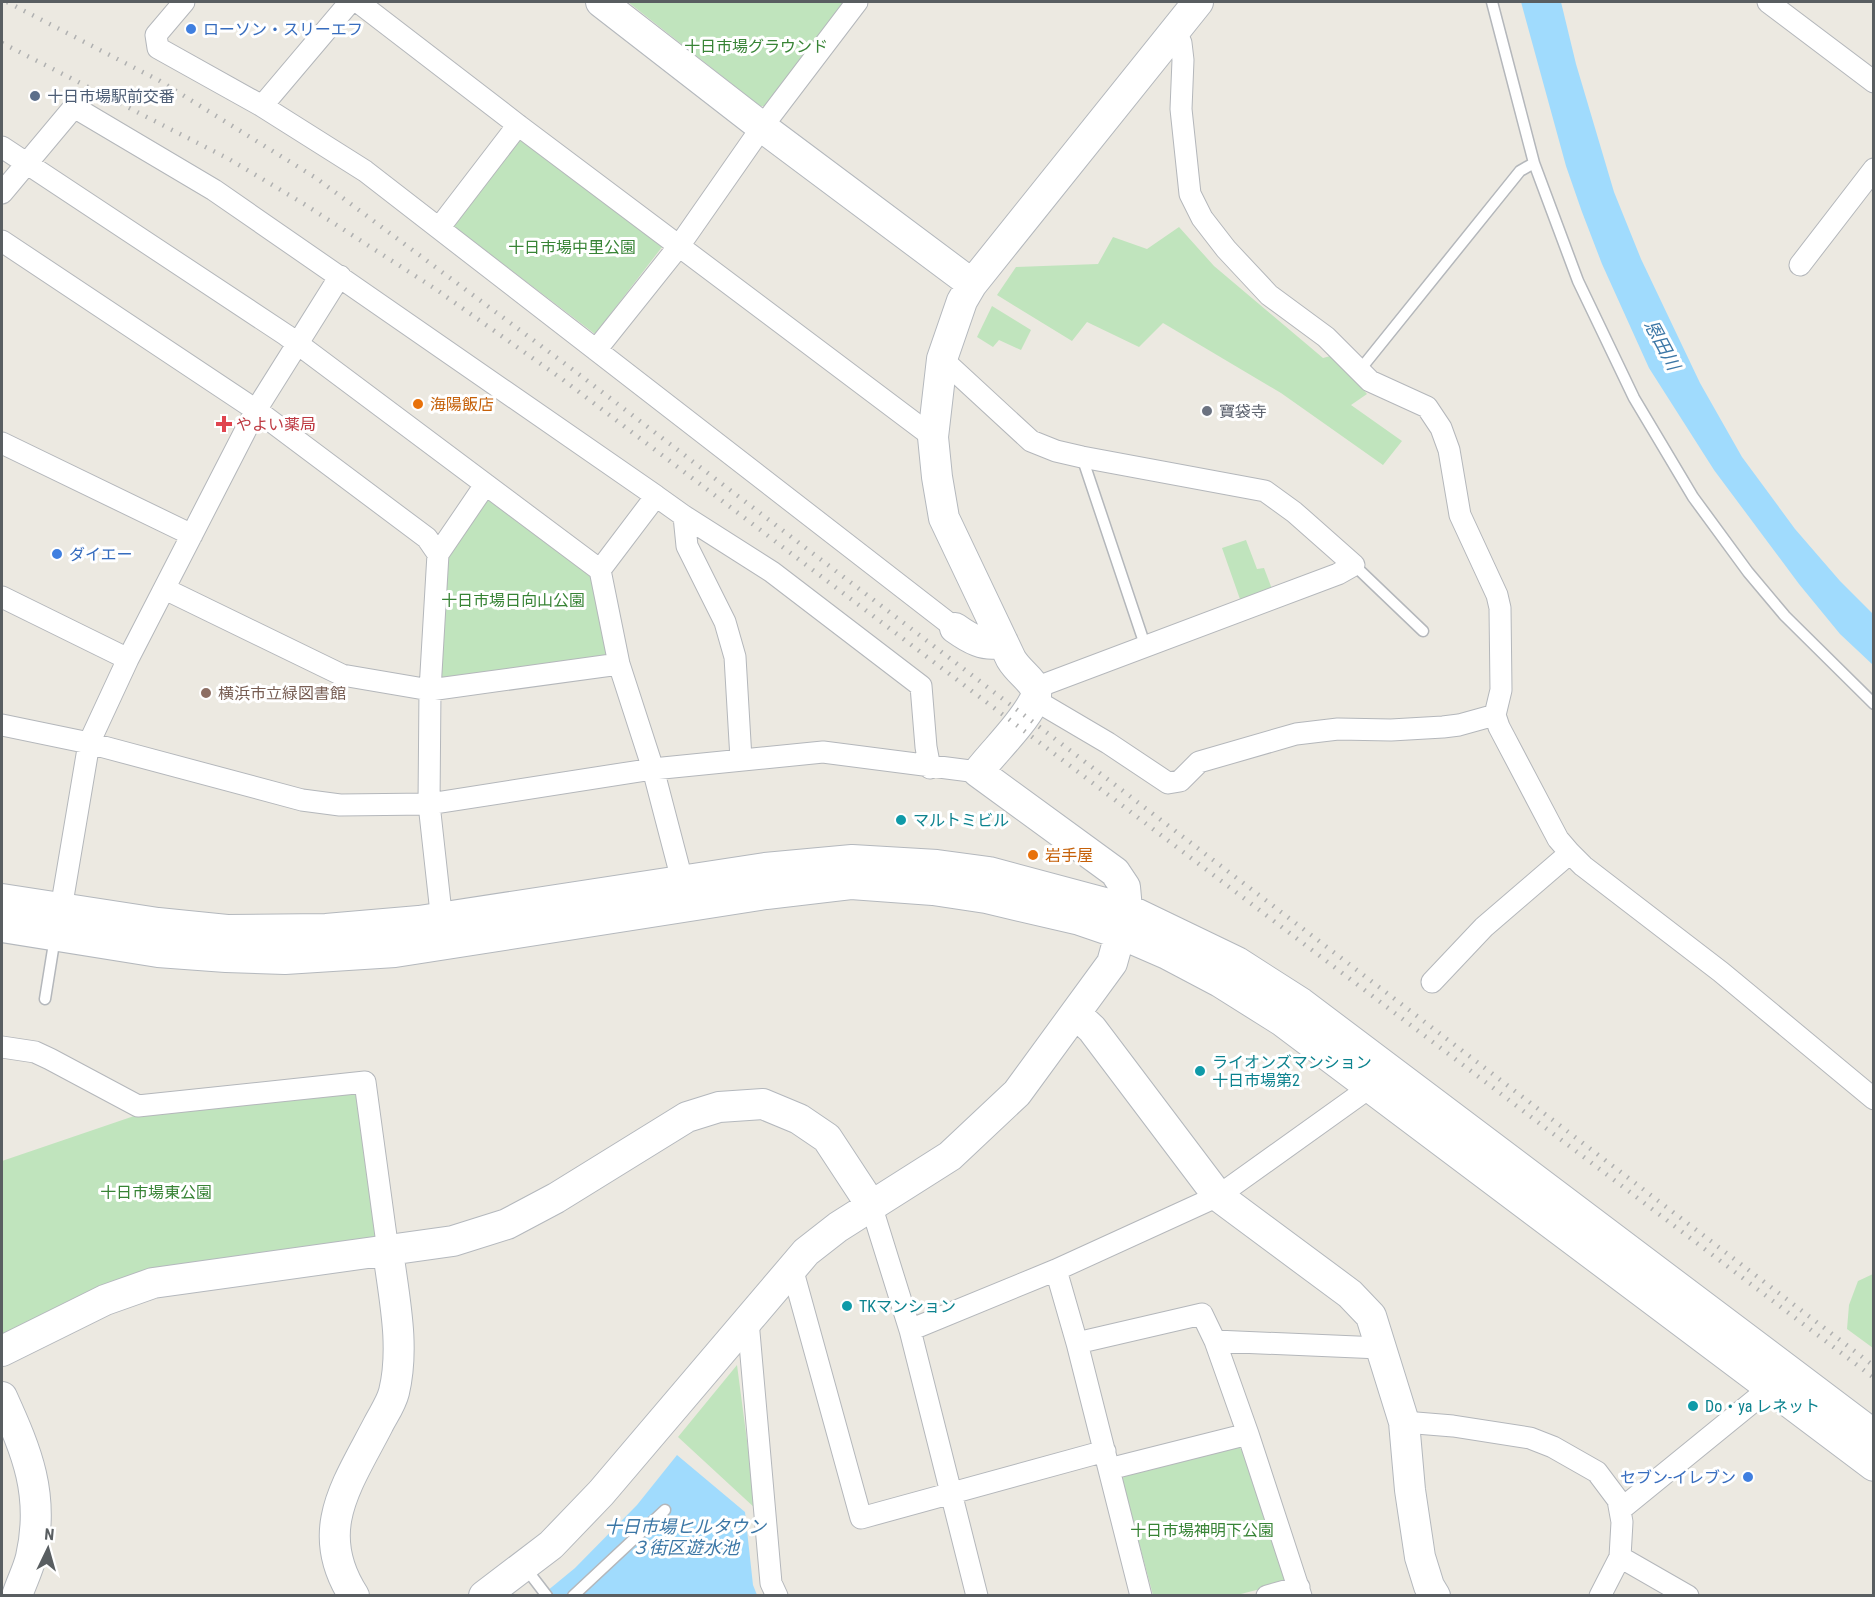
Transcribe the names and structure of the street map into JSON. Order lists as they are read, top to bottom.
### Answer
{
  "water": ["恩田川", "十日市場ヒルタウン ３街区遊水池"],
  "parks": [
    "十日市場グラウンド",
    "十日市場中里公園",
    "十日市場日向山公園",
    "十日市場東公園",
    "十日市場神明下公園"
  ],
  "places": {
    "other": [
      "ローソン・スリーエフ",
      "十日市場駅前交番",
      "海陽飯店",
      "寶袋寺",
      "ダイエー",
      "横浜市立緑図書館",
      "マルトミビル",
      "岩手屋",
      "ライオンズマンション 十日市場第2",
      "TKマンション",
      "Do・ya レネット",
      "セブン-イレブン"
    ],
    "health": ["やよい薬局"]
  },
  "north": "top"
}
